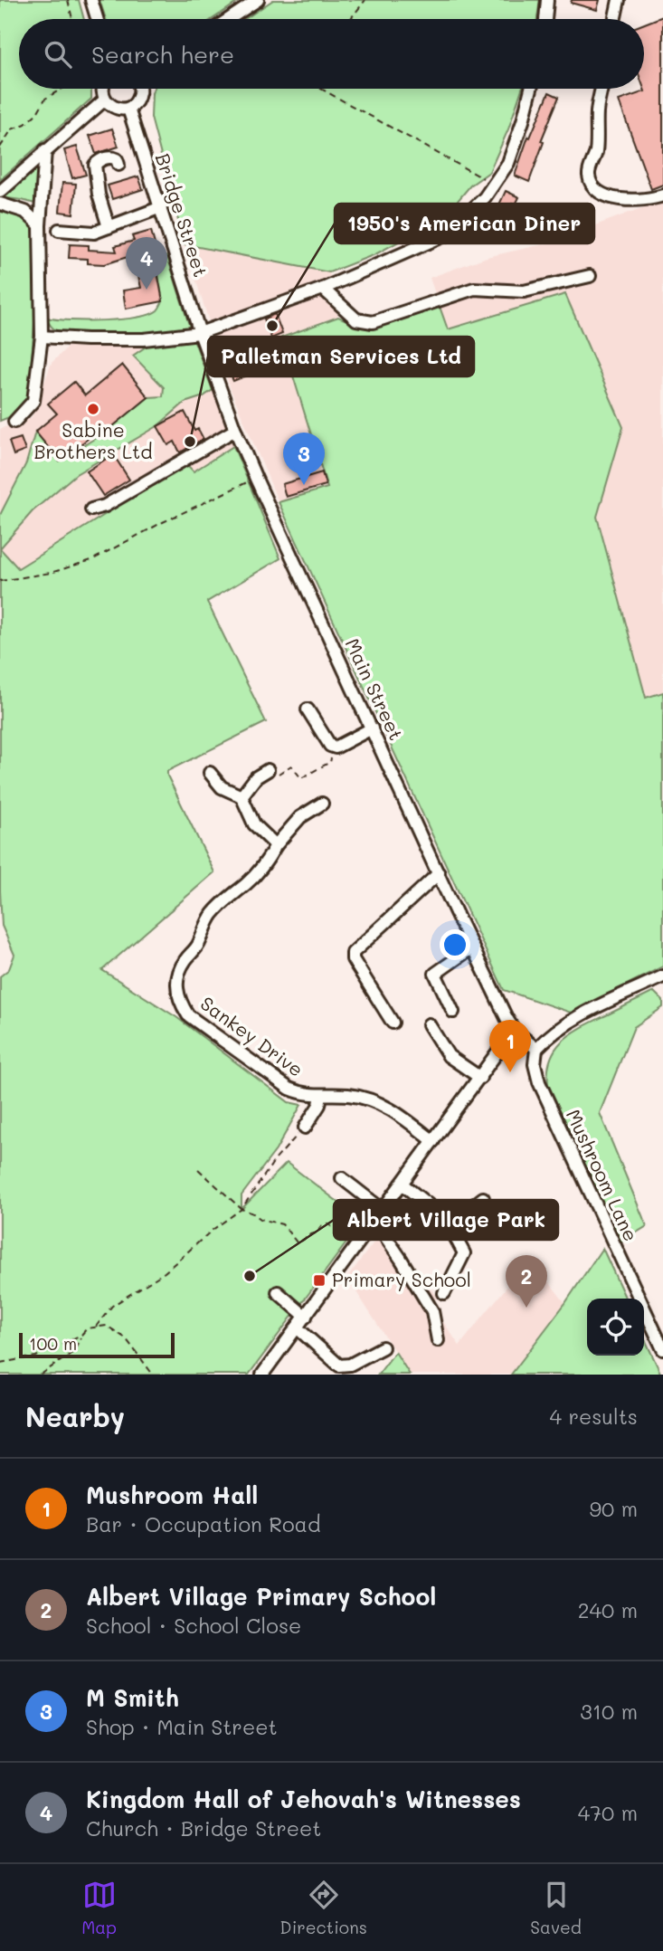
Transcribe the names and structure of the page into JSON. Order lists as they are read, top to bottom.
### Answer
{
  "streets": {
    "street": [
      "Bridge Street",
      "Main Street",
      "Sankey Drive",
      "Mushroom Lane"
    ]
  },
  "crossings": [
    ["Bridge Street", "Main Street"],
    ["Main Street", "Mushroom Lane"]
  ],
  "places": {
    "other": [
      "1950's American Diner",
      "Sabine Brothers Ltd",
      "Palletman Services Ltd",
      "Albert Village Park"
    ],
    "transit": ["Primary School"]
  },
  "scale_bar": "100 m",
  "page": {
    "search": "Search here",
    "pins": [
      "4",
      "3",
      "1",
      "2"
    ],
    "scale": "100 m",
    "heading": ["Nearby", "4 results"],
    "list": [
      {
        "mark": "1",
        "name": "Mushroom Hall",
        "note": "Bar · Occupation Road",
        "value": "90 m"
      },
      {
        "mark": "2",
        "name": "Albert Village Primary School",
        "note": "School · School Close",
        "value": "240 m"
      },
      {
        "mark": "3",
        "name": "M Smith",
        "note": "Shop · Main Street",
        "value": "310 m"
      },
      {
        "mark": "4",
        "name": "Kingdom Hall of Jehovah's Witnesses",
        "note": "Church · Bridge Street",
        "value": "470 m"
      }
    ],
    "nav": ["Map", "Directions", "Saved"]
  }
}
